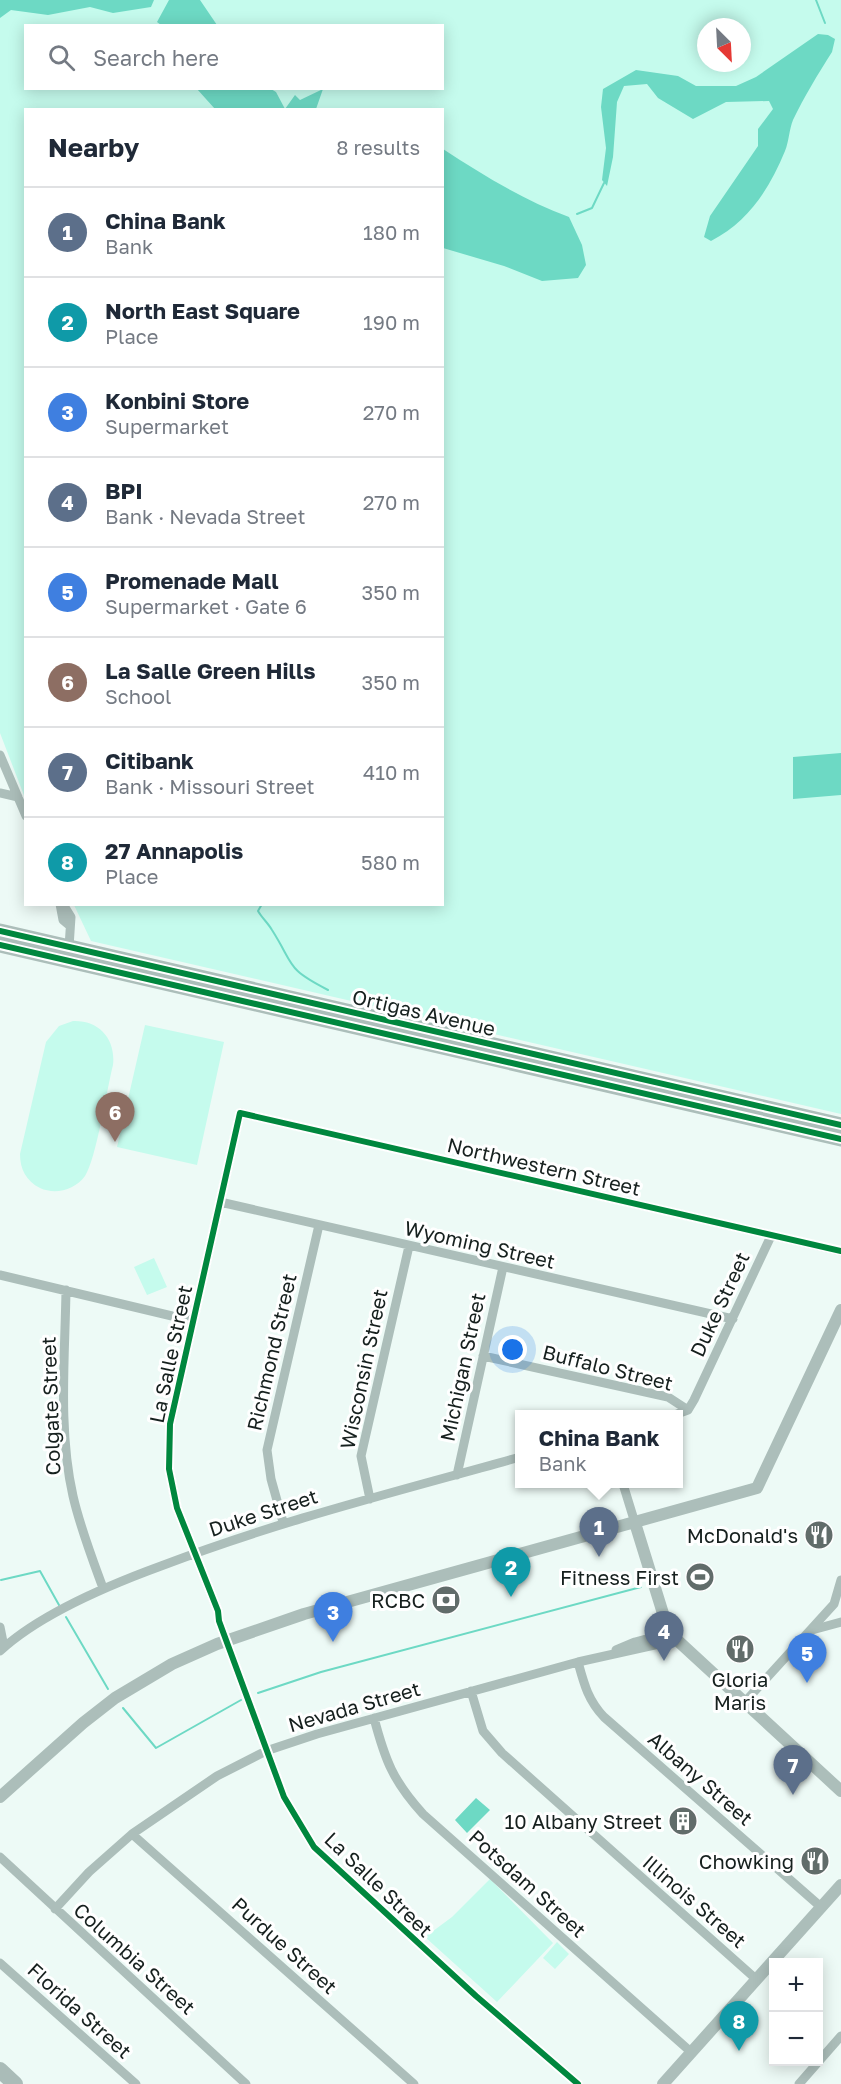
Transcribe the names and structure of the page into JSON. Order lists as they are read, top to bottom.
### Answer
{
  "streets": {
    "main road": ["Ortigas Avenue"],
    "street": [
      "Northwestern Street",
      "Wyoming Street",
      "Duke Street",
      "Richmond Street",
      "La Salle Street",
      "Michigan Street",
      "Buffalo Street",
      "Wisconsin Street",
      "Colgate Street",
      "Nevada Street",
      "Albany Street",
      "Potsdam Street",
      "Illinois Street",
      "Purdue Street",
      "Columbia Street",
      "Florida Street"
    ]
  },
  "crossings": [
    ["Northwestern Street", "Duke Street"],
    ["Northwestern Street", "La Salle Street"],
    ["Wyoming Street", "Duke Street"],
    ["Wyoming Street", "Richmond Street"],
    ["Wyoming Street", "La Salle Street"],
    ["Wyoming Street", "Michigan Street"],
    ["Wyoming Street", "Wisconsin Street"],
    ["Duke Street", "Richmond Street"],
    ["Duke Street", "La Salle Street"],
    ["Duke Street", "Michigan Street"],
    ["Duke Street", "Buffalo Street"],
    ["Duke Street", "Wisconsin Street"],
    ["Duke Street", "Colgate Street"],
    ["La Salle Street", "Nevada Street"],
    ["Michigan Street", "Buffalo Street"],
    ["Nevada Street", "Albany Street"],
    ["Nevada Street", "Potsdam Street"],
    ["Nevada Street", "Illinois Street"],
    ["Nevada Street", "Purdue Street"],
    ["Nevada Street", "Columbia Street"]
  ],
  "places": {
    "restaurant": ["McDonald's", "Gloria Maris", "Chowking"],
    "sports": ["Fitness First"],
    "bank": ["RCBC"],
    "building": ["10 Albany Street"]
  },
  "north": "bottom right",
  "page": {
    "search": "Search here",
    "heading": ["Nearby", "8 results"],
    "list": [
      {
        "mark": "1",
        "name": "China Bank",
        "note": "Bank",
        "value": "180 m"
      },
      {
        "mark": "2",
        "name": "North East Square",
        "note": "Place",
        "value": "190 m"
      },
      {
        "mark": "3",
        "name": "Konbini Store",
        "note": "Supermarket",
        "value": "270 m"
      },
      {
        "mark": "4",
        "name": "BPI",
        "note": "Bank · Nevada Street",
        "value": "270 m"
      },
      {
        "mark": "5",
        "name": "Promenade Mall",
        "note": "Supermarket · Gate 6",
        "value": "350 m"
      },
      {
        "mark": "6",
        "name": "La Salle Green Hills",
        "note": "School",
        "value": "350 m"
      },
      {
        "mark": "7",
        "name": "Citibank",
        "note": "Bank · Missouri Street",
        "value": "410 m"
      },
      {
        "mark": "8",
        "name": "27 Annapolis",
        "note": "Place",
        "value": "580 m"
      }
    ],
    "pins": [
      "6",
      "1",
      "2",
      "3",
      "4",
      "5",
      "7",
      "8"
    ],
    "popup": ["China Bank", "Bank"],
    "map_buttons": ["+", "−"]
  }
}
